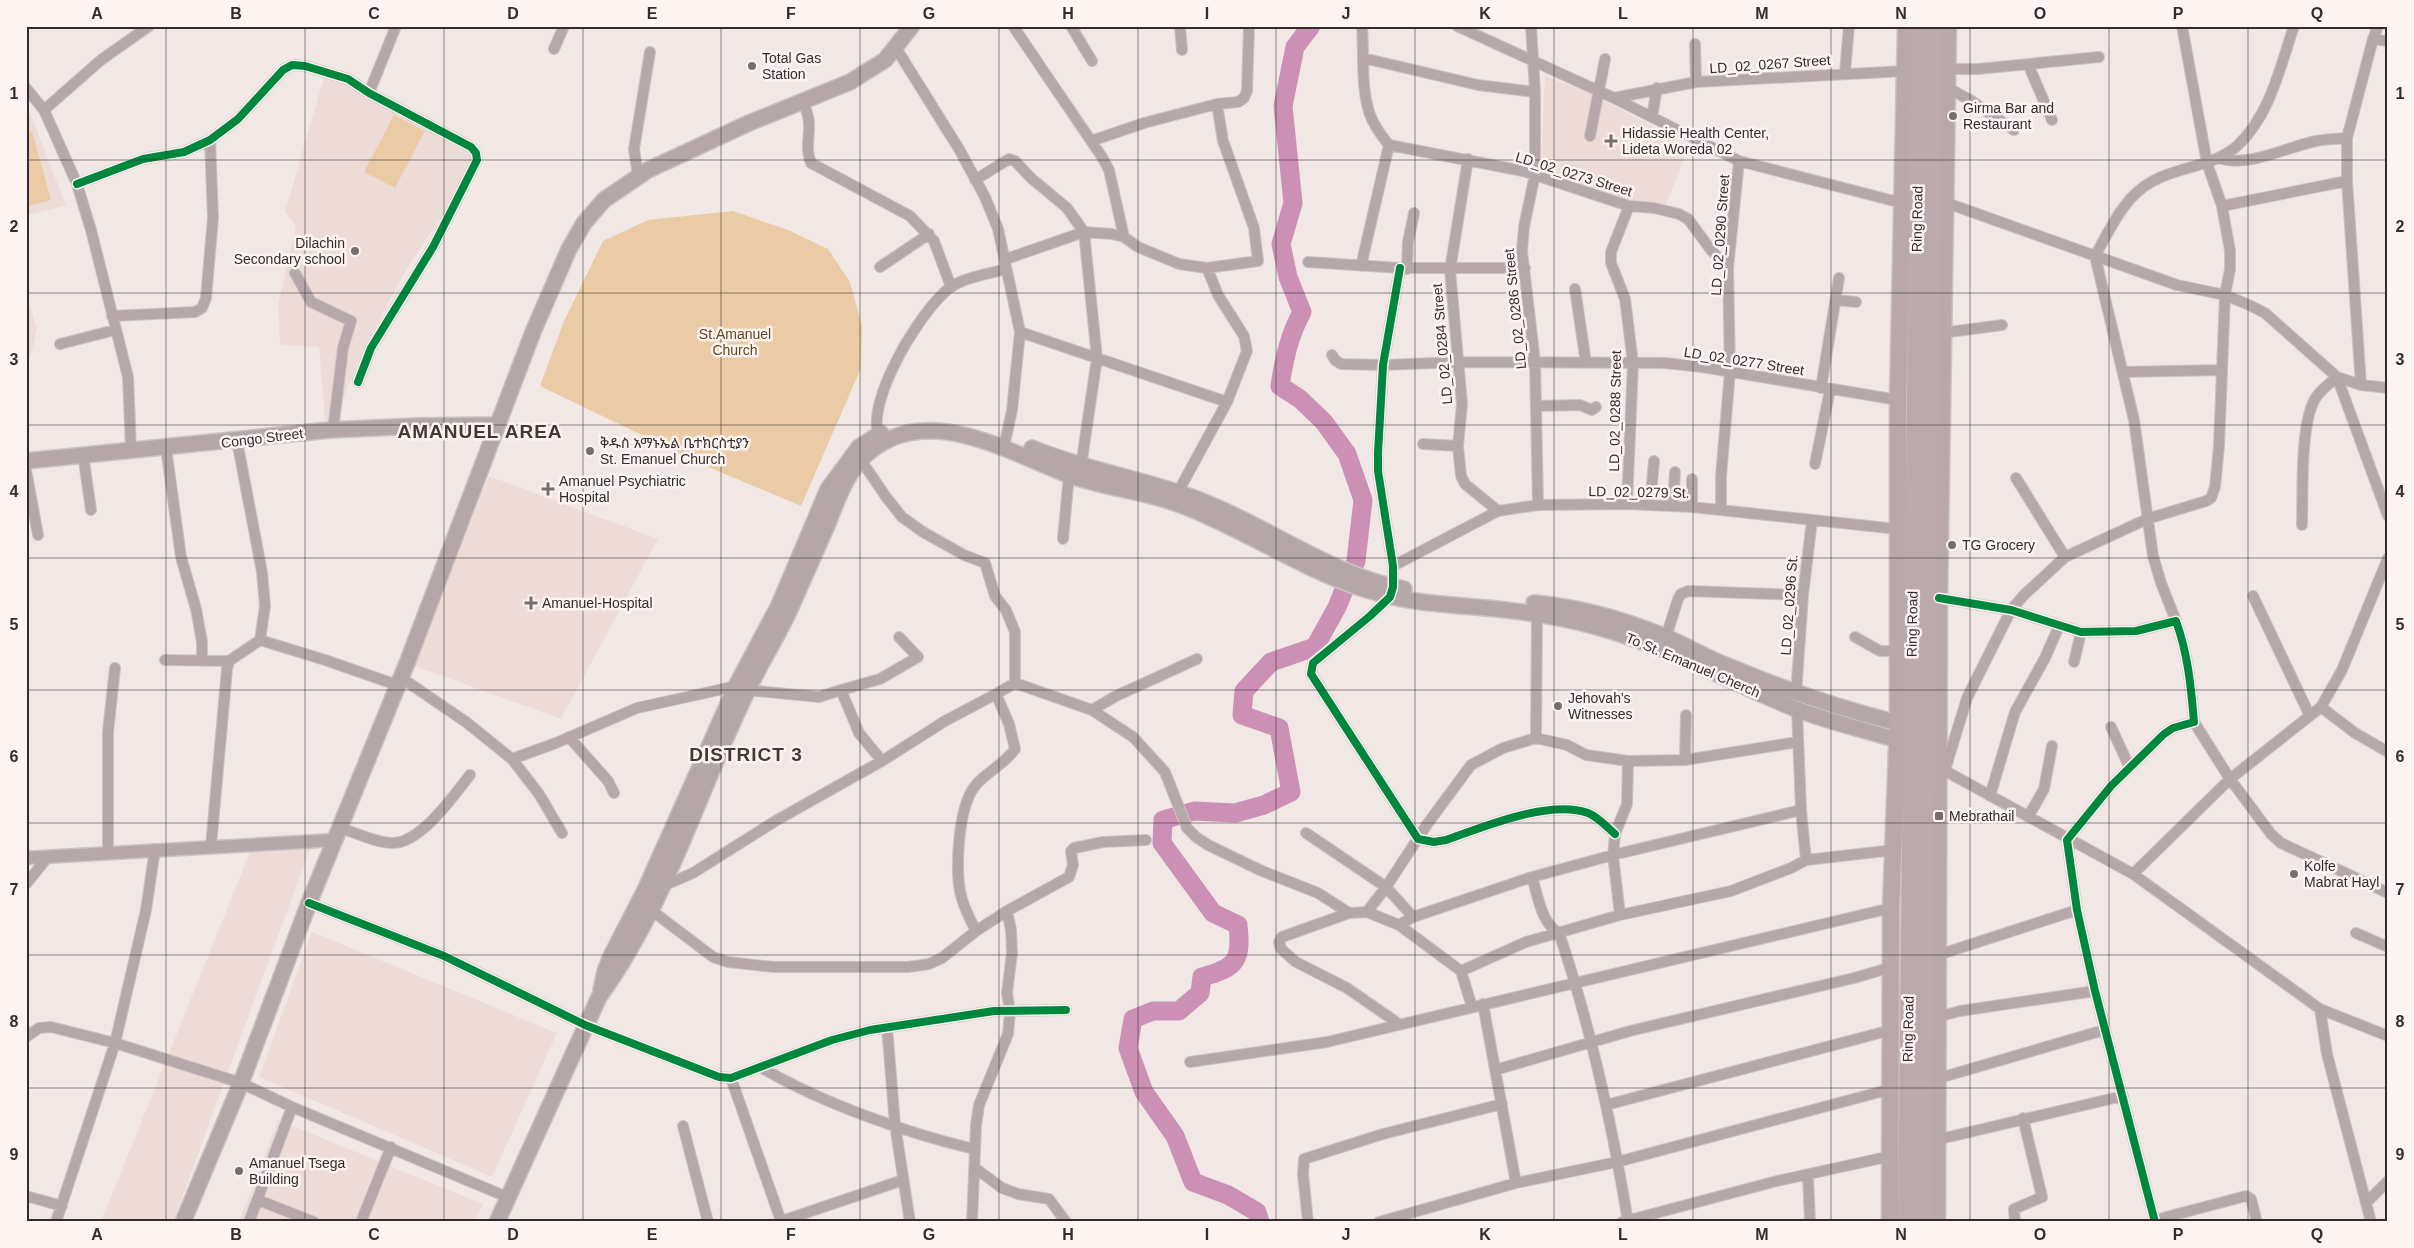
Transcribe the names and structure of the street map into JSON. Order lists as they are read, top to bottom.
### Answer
{
  "streets": {
    "highway": ["Ring Road"],
    "main road": ["Congo Street", "To St. Emanuel Cherch"],
    "street": [
      "LD_02_0267 Street",
      "LD_02_0273 Street",
      "LD_02_0290 Street",
      "LD_02_0286 Street",
      "LD_02_0284 Street",
      "LD_02_0277 Street",
      "LD_02_0288 Street",
      "LD_02_0279 St.",
      "LD_02_0296 St."
    ]
  },
  "crossings": [
    ["LD_02_0273 Street", "LD_02_0290 Street"],
    ["LD_02_0273 Street", "LD_02_0286 Street"],
    ["LD_02_0273 Street", "LD_02_0284 Street"],
    ["LD_02_0273 Street", "LD_02_0288 Street"],
    ["LD_02_0290 Street", "LD_02_0277 Street"],
    ["LD_02_0290 Street", "LD_02_0279 St."],
    ["LD_02_0286 Street", "LD_02_0277 Street"],
    ["LD_02_0286 Street", "LD_02_0279 St."],
    ["LD_02_0284 Street", "LD_02_0277 Street"],
    ["LD_02_0284 Street", "LD_02_0279 St."],
    ["LD_02_0277 Street", "LD_02_0288 Street"],
    ["LD_02_0288 Street", "LD_02_0279 St."],
    ["LD_02_0279 St.", "LD_02_0296 St."],
    ["LD_02_0296 St.", "To St. Emanuel Cherch"]
  ],
  "districts": ["AMANUEL AREA", "DISTRICT 3"],
  "parks": ["St.Amanuel Church"],
  "places": {
    "other": [
      "Total Gas Station",
      "Girma Bar and Restaurant",
      "Dilachin Secondary school",
      "ቅዱስ አማኑኤል ቤተክርስቲያን St. Emanuel Church",
      "TG Grocery",
      "Jehovah's Witnesses",
      "Kolfe Mabrat Hayl",
      "Amanuel Tsega Building"
    ],
    "health": ["Hidassie Health Center, Lideta Woreda 02", "Amanuel Psychiatric Hospital", "Amanuel-Hospital"],
    "transit": ["Mebrathail"]
  },
  "grid": {
    "columns": [
      "A",
      "B",
      "C",
      "D",
      "E",
      "F",
      "G",
      "H",
      "I",
      "J",
      "K",
      "L",
      "M",
      "N",
      "O",
      "P",
      "Q"
    ],
    "rows": [
      "1",
      "2",
      "3",
      "4",
      "5",
      "6",
      "7",
      "8",
      "9"
    ]
  }
}
